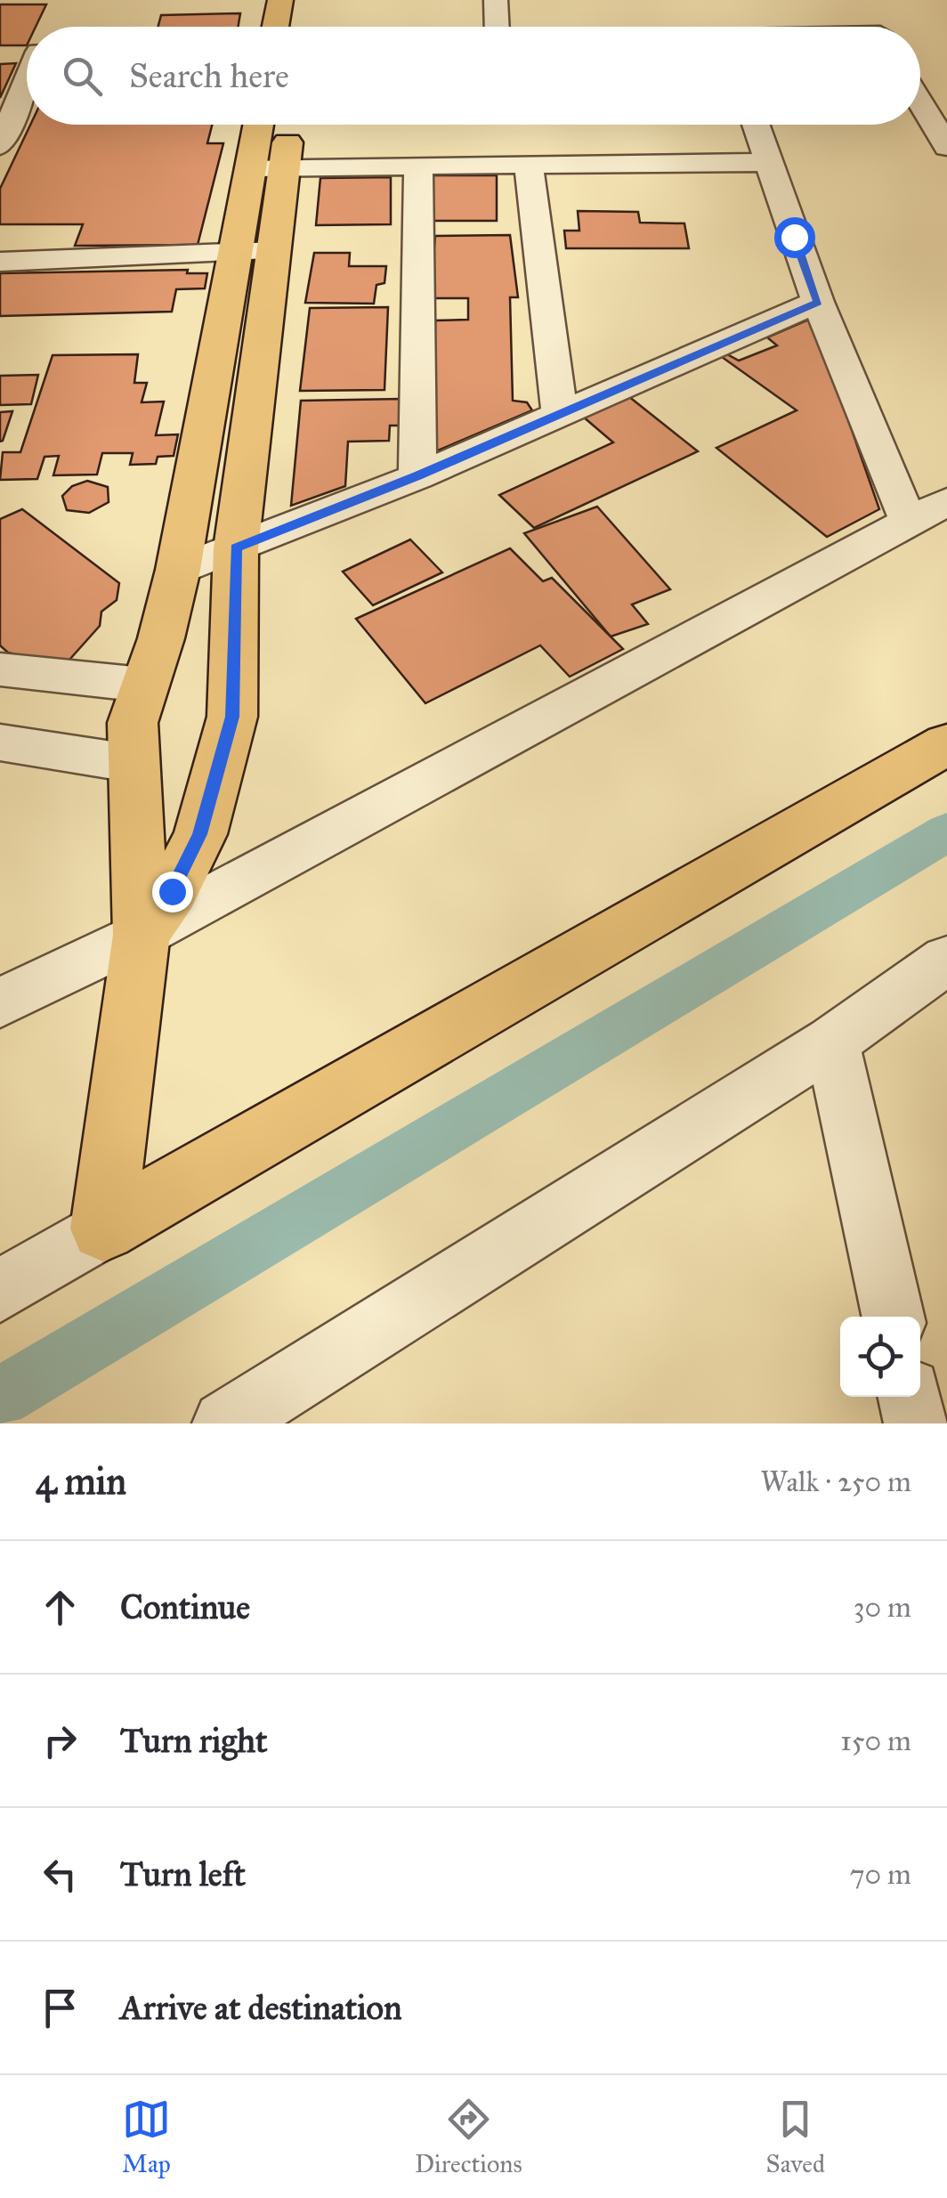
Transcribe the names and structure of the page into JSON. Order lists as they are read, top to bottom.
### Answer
{
  "page": {
    "search": "Search here",
    "heading": ["4 min", "Walk · 250 m"],
    "list": [
      ["Continue", "30 m"],
      ["Turn right", "150 m"],
      ["Turn left", "70 m"],
      "Arrive at destination"
    ],
    "nav": ["Map", "Directions", "Saved"]
  }
}
